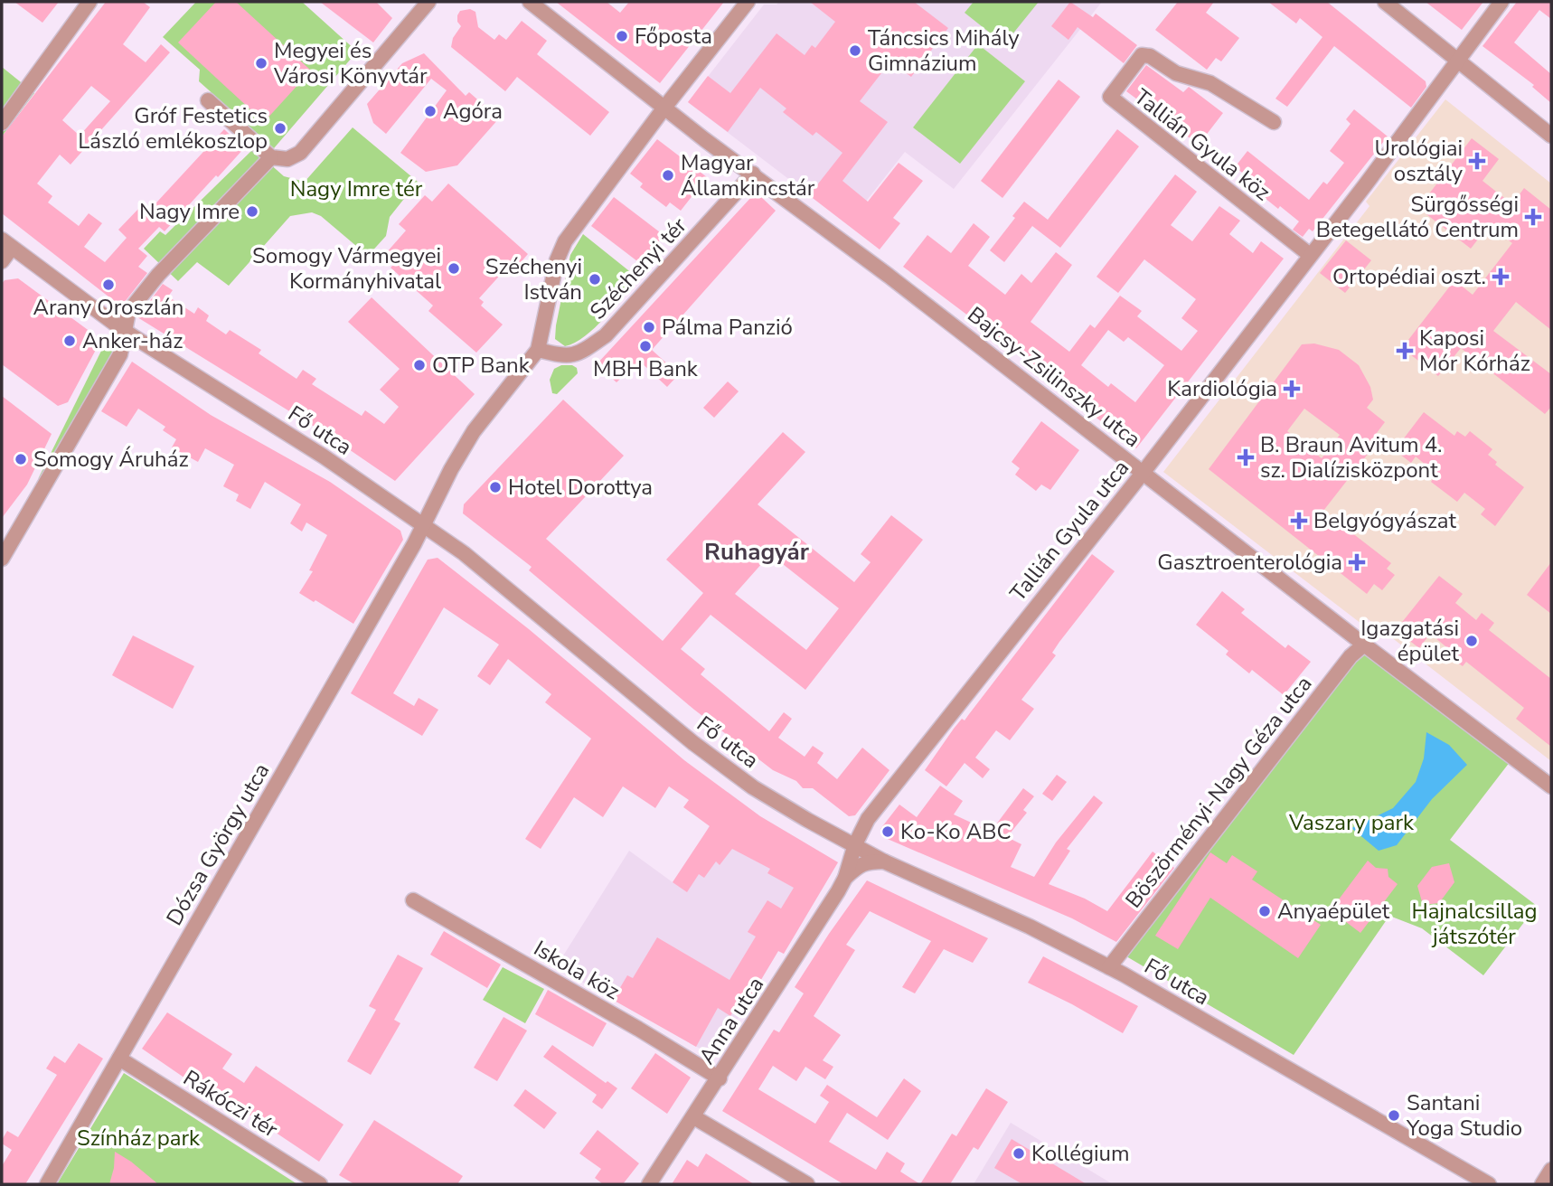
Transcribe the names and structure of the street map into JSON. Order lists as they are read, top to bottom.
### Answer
{
  "streets": {
    "street": [
      "Tallián Gyula köz",
      "Széchenyi tér",
      "Bajcsy-Zsilinszky utca",
      "Fő utca",
      "Tallián Gyula utca",
      "Böszörményi-Nagy Géza utca",
      "Dózsa György utca",
      "Iskola köz",
      "Anna utca",
      "Rákóczi tér"
    ]
  },
  "crossings": [
    ["Tallián Gyula köz", "Tallián Gyula utca"],
    ["Széchenyi tér", "Bajcsy-Zsilinszky utca"],
    ["Bajcsy-Zsilinszky utca", "Tallián Gyula utca"],
    ["Bajcsy-Zsilinszky utca", "Böszörményi-Nagy Géza utca"],
    ["Fő utca", "Tallián Gyula utca"],
    ["Fő utca", "Böszörményi-Nagy Géza utca"],
    ["Fő utca", "Dózsa György utca"],
    ["Fő utca", "Anna utca"],
    ["Tallián Gyula utca", "Anna utca"],
    ["Dózsa György utca", "Rákóczi tér"],
    ["Iskola köz", "Anna utca"]
  ],
  "districts": ["Ruhagyár"],
  "parks": [
    "Nagy Imre tér",
    "Vaszary park",
    "Hajnalcsillag játszótér",
    "Színház park"
  ],
  "places": {
    "other": [
      "Főposta",
      "Táncsics Mihály Gimnázium",
      "Megyei és Városi Könyvtár",
      "Agóra",
      "Gróf Festetics László emlékoszlop",
      "Magyar Államkincstár",
      "Nagy Imre",
      "Somogy Vármegyei Kormányhivatal",
      "Széchenyi István",
      "Arany Oroszlán",
      "Pálma Panzió",
      "Anker-ház",
      "MBH Bank",
      "OTP Bank",
      "Somogy Áruház",
      "Hotel Dorottya",
      "Igazgatási épület",
      "Ko-Ko ABC",
      "Anyaépület",
      "Santani Yoga Studio",
      "Kollégium"
    ],
    "health": [
      "Urológiai osztály",
      "Sürgősségi Betegellátó Centrum",
      "Ortopédiai oszt.",
      "Kaposi Mór Kórház",
      "Kardiológia",
      "B. Braun Avitum 4. sz. Dialízisközpont",
      "Belgyógyászat",
      "Gasztroenterológia"
    ]
  }
}
